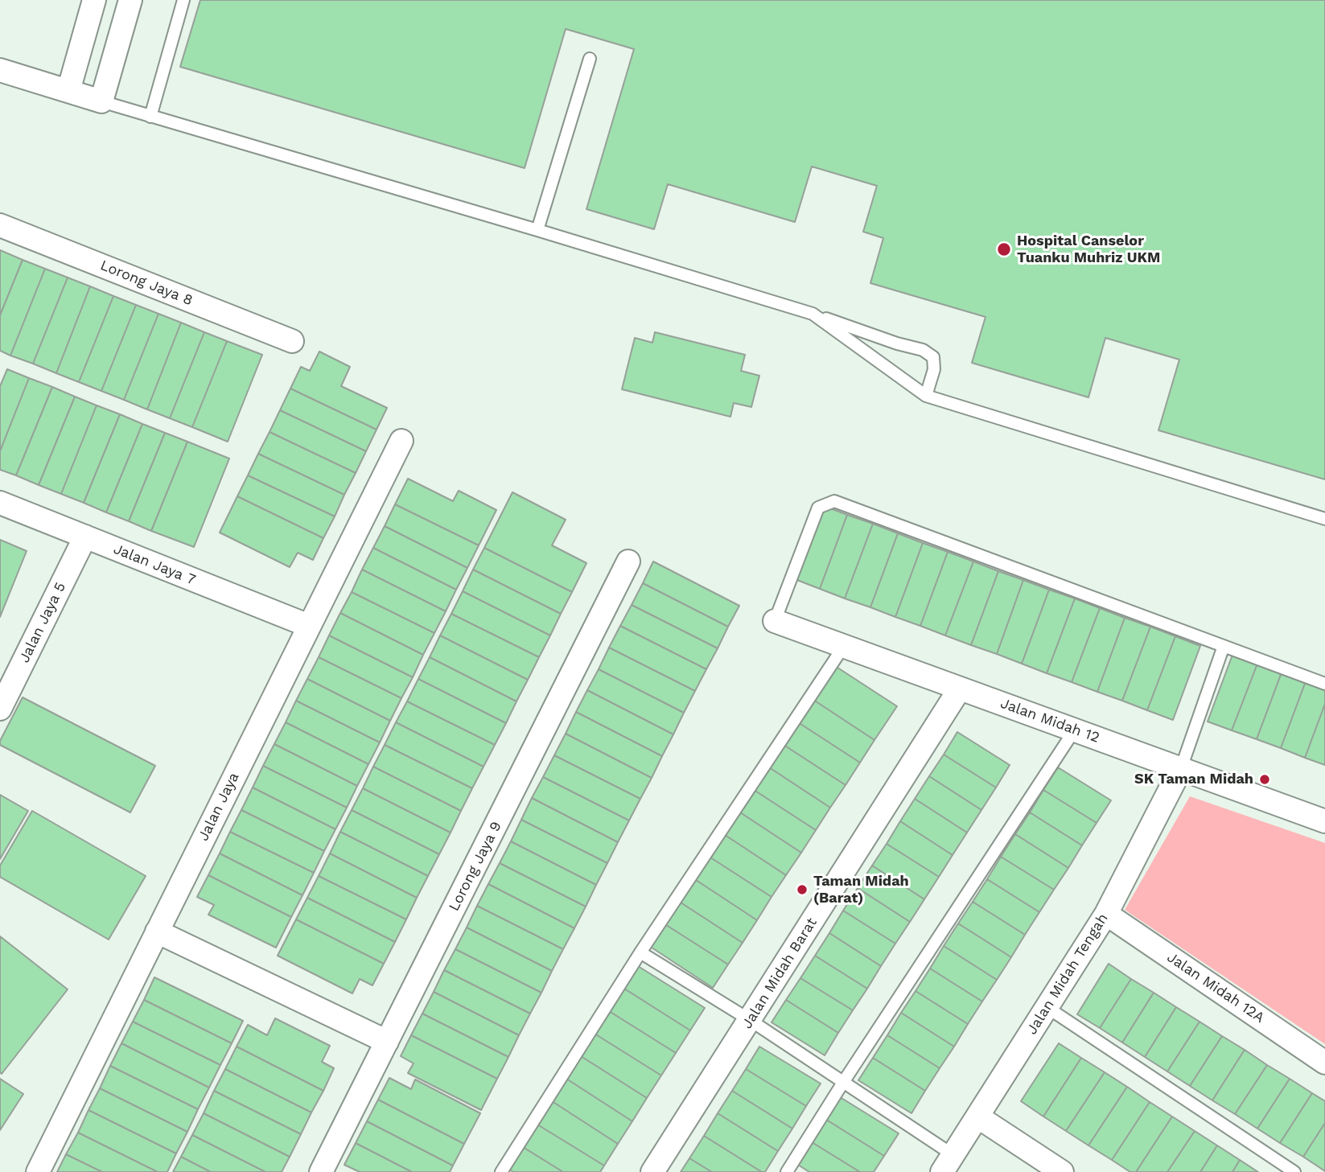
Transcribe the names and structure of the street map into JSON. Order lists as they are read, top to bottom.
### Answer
{
  "streets": {
    "street": [
      "Lorong Jaya 8",
      "Jalan Jaya 7",
      "Jalan Jaya 5",
      "Jalan Midah 12",
      "Jalan Jaya",
      "Lorong Jaya 9",
      "Jalan Midah Barat",
      "Jalan Midah Tengah",
      "Jalan Midah 12A"
    ]
  },
  "crossings": [
    ["Jalan Jaya 7", "Jalan Jaya 5"],
    ["Jalan Jaya 7", "Jalan Jaya"],
    ["Jalan Midah 12", "Jalan Midah Barat"],
    ["Jalan Midah 12", "Jalan Midah Tengah"],
    ["Jalan Midah Tengah", "Jalan Midah 12A"]
  ],
  "places": ["Hospital Canselor Tuanku Muhriz UKM", "SK Taman Midah", "Taman Midah (Barat)"]
}
